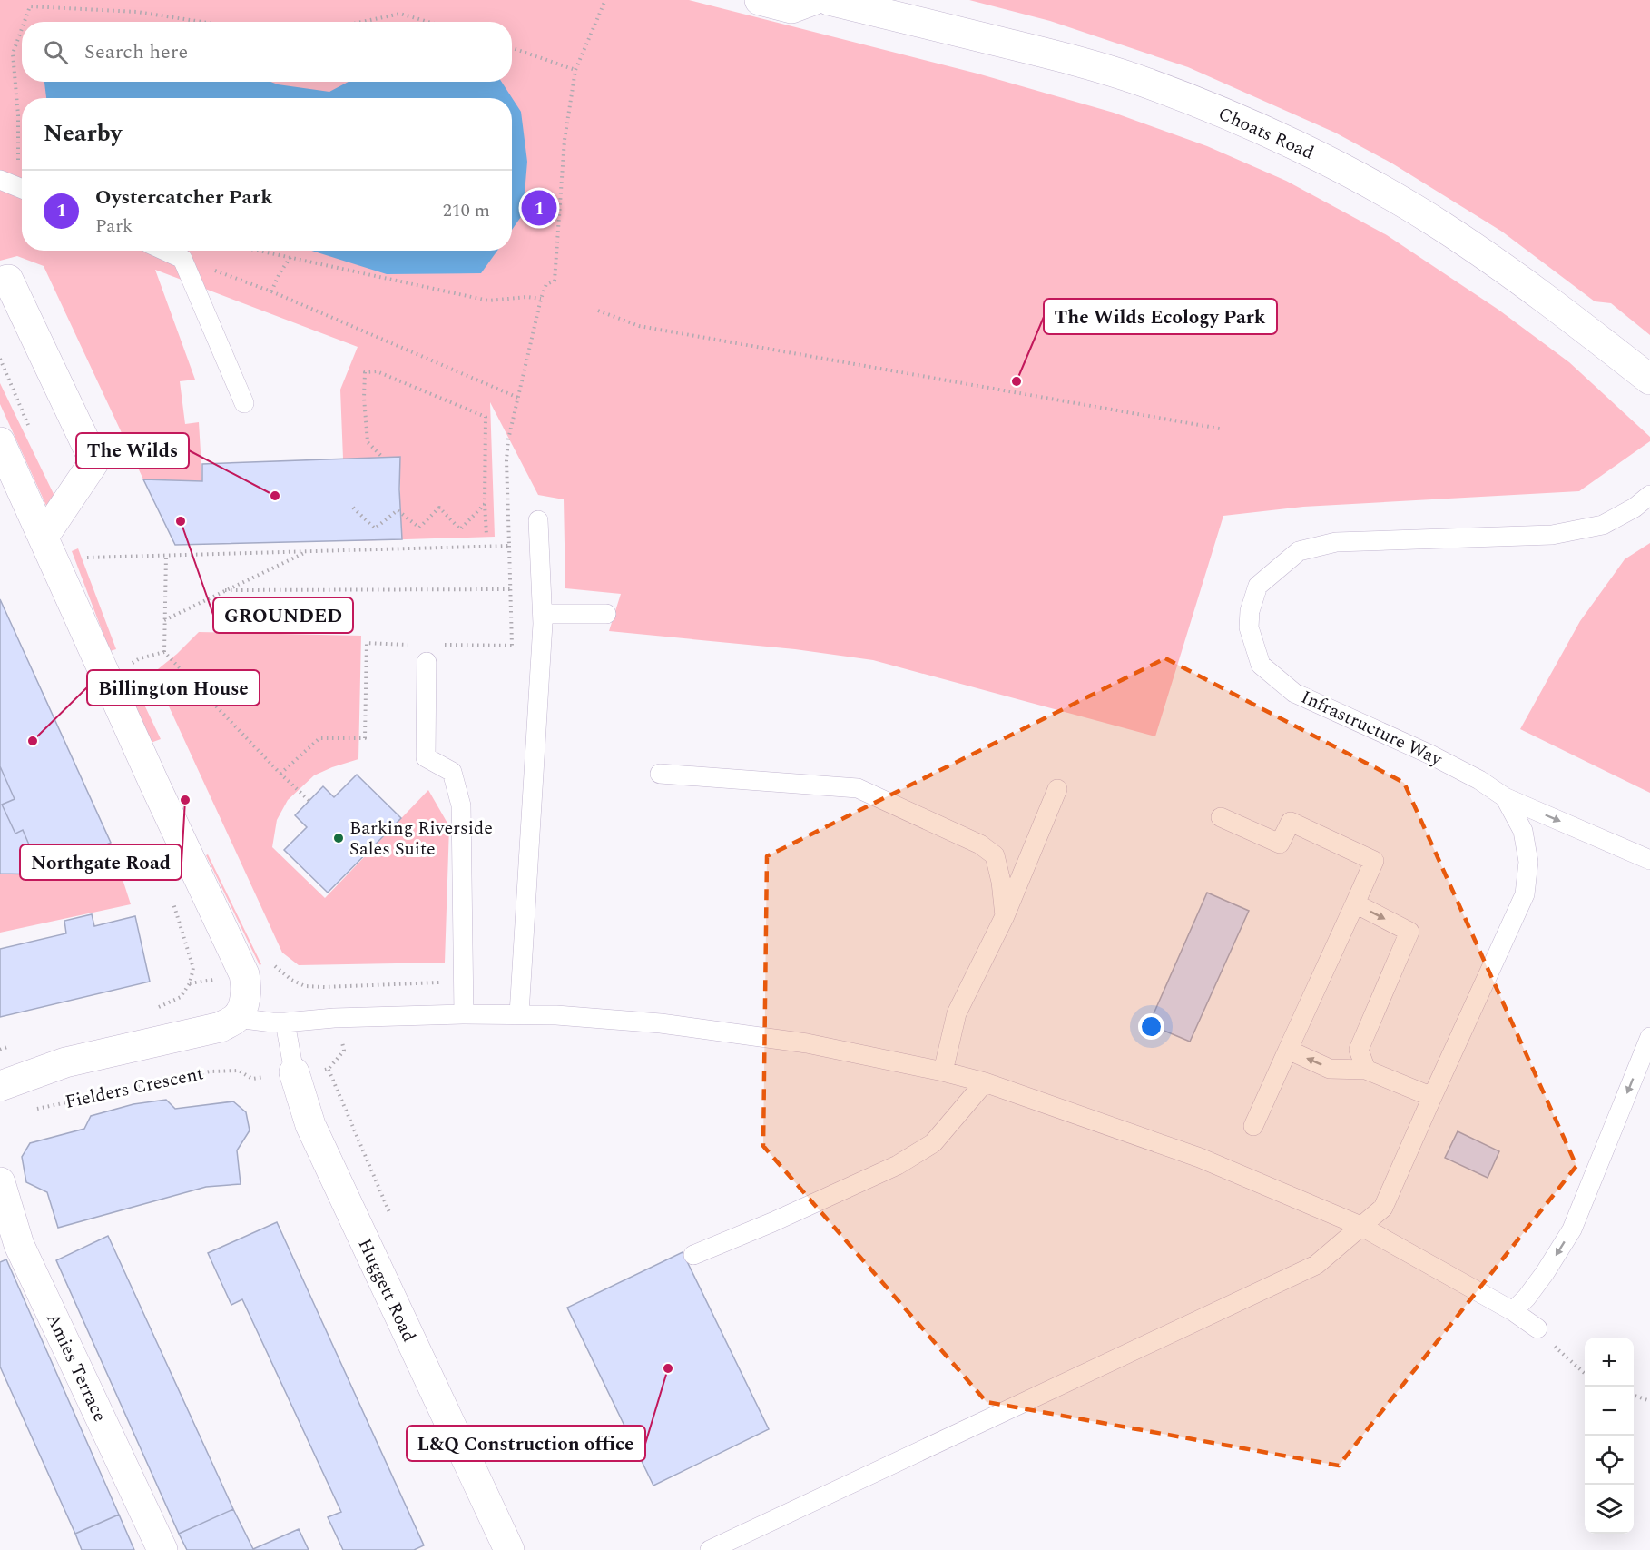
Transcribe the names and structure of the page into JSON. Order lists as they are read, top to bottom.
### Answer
{
  "streets": {
    "street": ["Choats Road", "Huggett Road", "Amies Terrace"],
    "lane": ["Infrastructure Way"],
    "path": ["Fielders Crescent"]
  },
  "crossings": [
    ["Fielders Crescent", "Huggett Road"]
  ],
  "places": [
    "The Wilds Ecology Park",
    "The Wilds",
    "GROUNDED",
    "Billington House",
    "Northgate Road",
    "Barking Riverside Sales Suite",
    "L&Q Construction office"
  ],
  "page": {
    "search": "Search here",
    "heading": "Nearby",
    "list": [
      {
        "mark": "1",
        "name": "Oystercatcher Park",
        "note": "Park",
        "value": "210 m"
      }
    ],
    "pins": "1",
    "map_buttons": ["+", "−"]
  }
}
